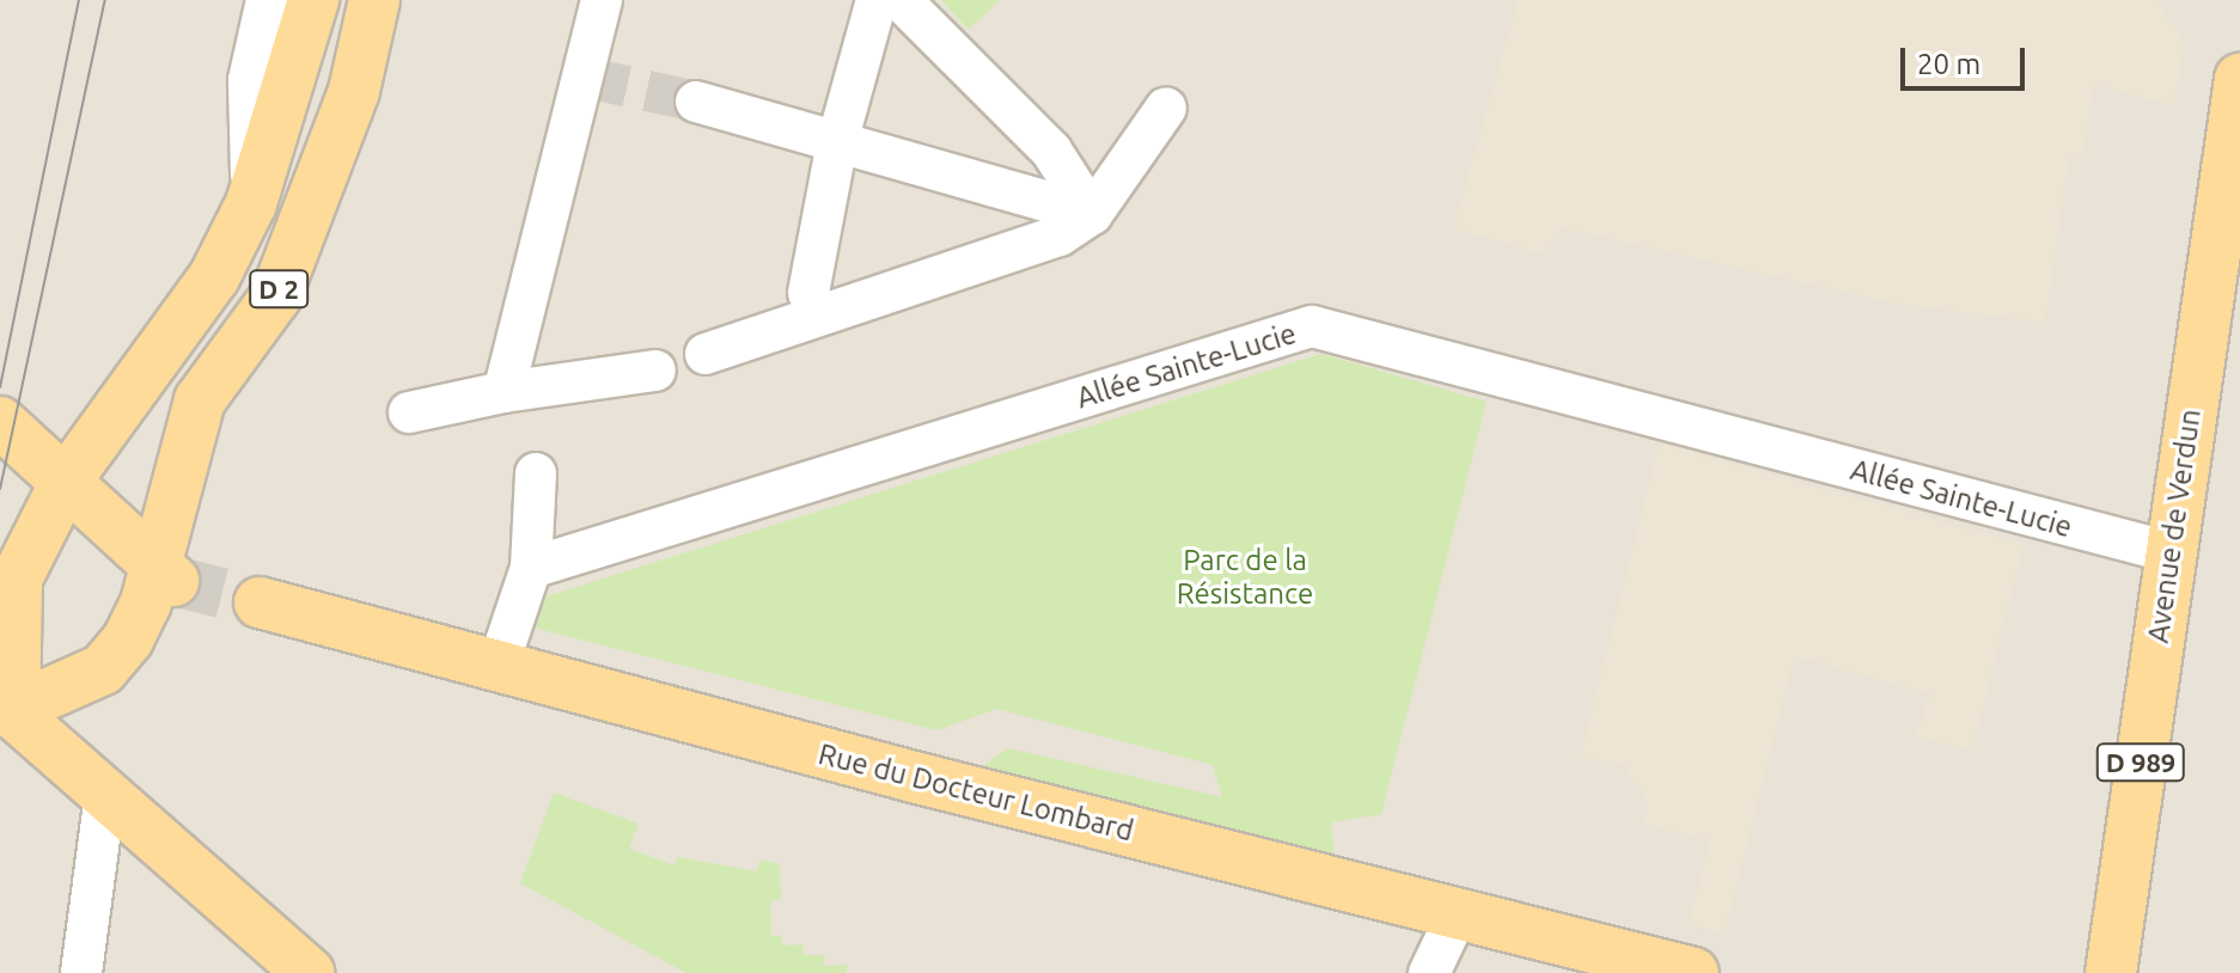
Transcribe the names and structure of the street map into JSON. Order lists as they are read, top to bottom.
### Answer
{
  "streets": {
    "main road": [
      "D 2",
      "Avenue de Verdun",
      "D 989",
      "Rue du Docteur Lombard"
    ],
    "street": ["Allée Sainte-Lucie"]
  },
  "crossings": [
    ["Allée Sainte-Lucie", "Avenue de Verdun"]
  ],
  "parks": ["Parc de la Résistance"],
  "scale_bar": "20 m"
}
